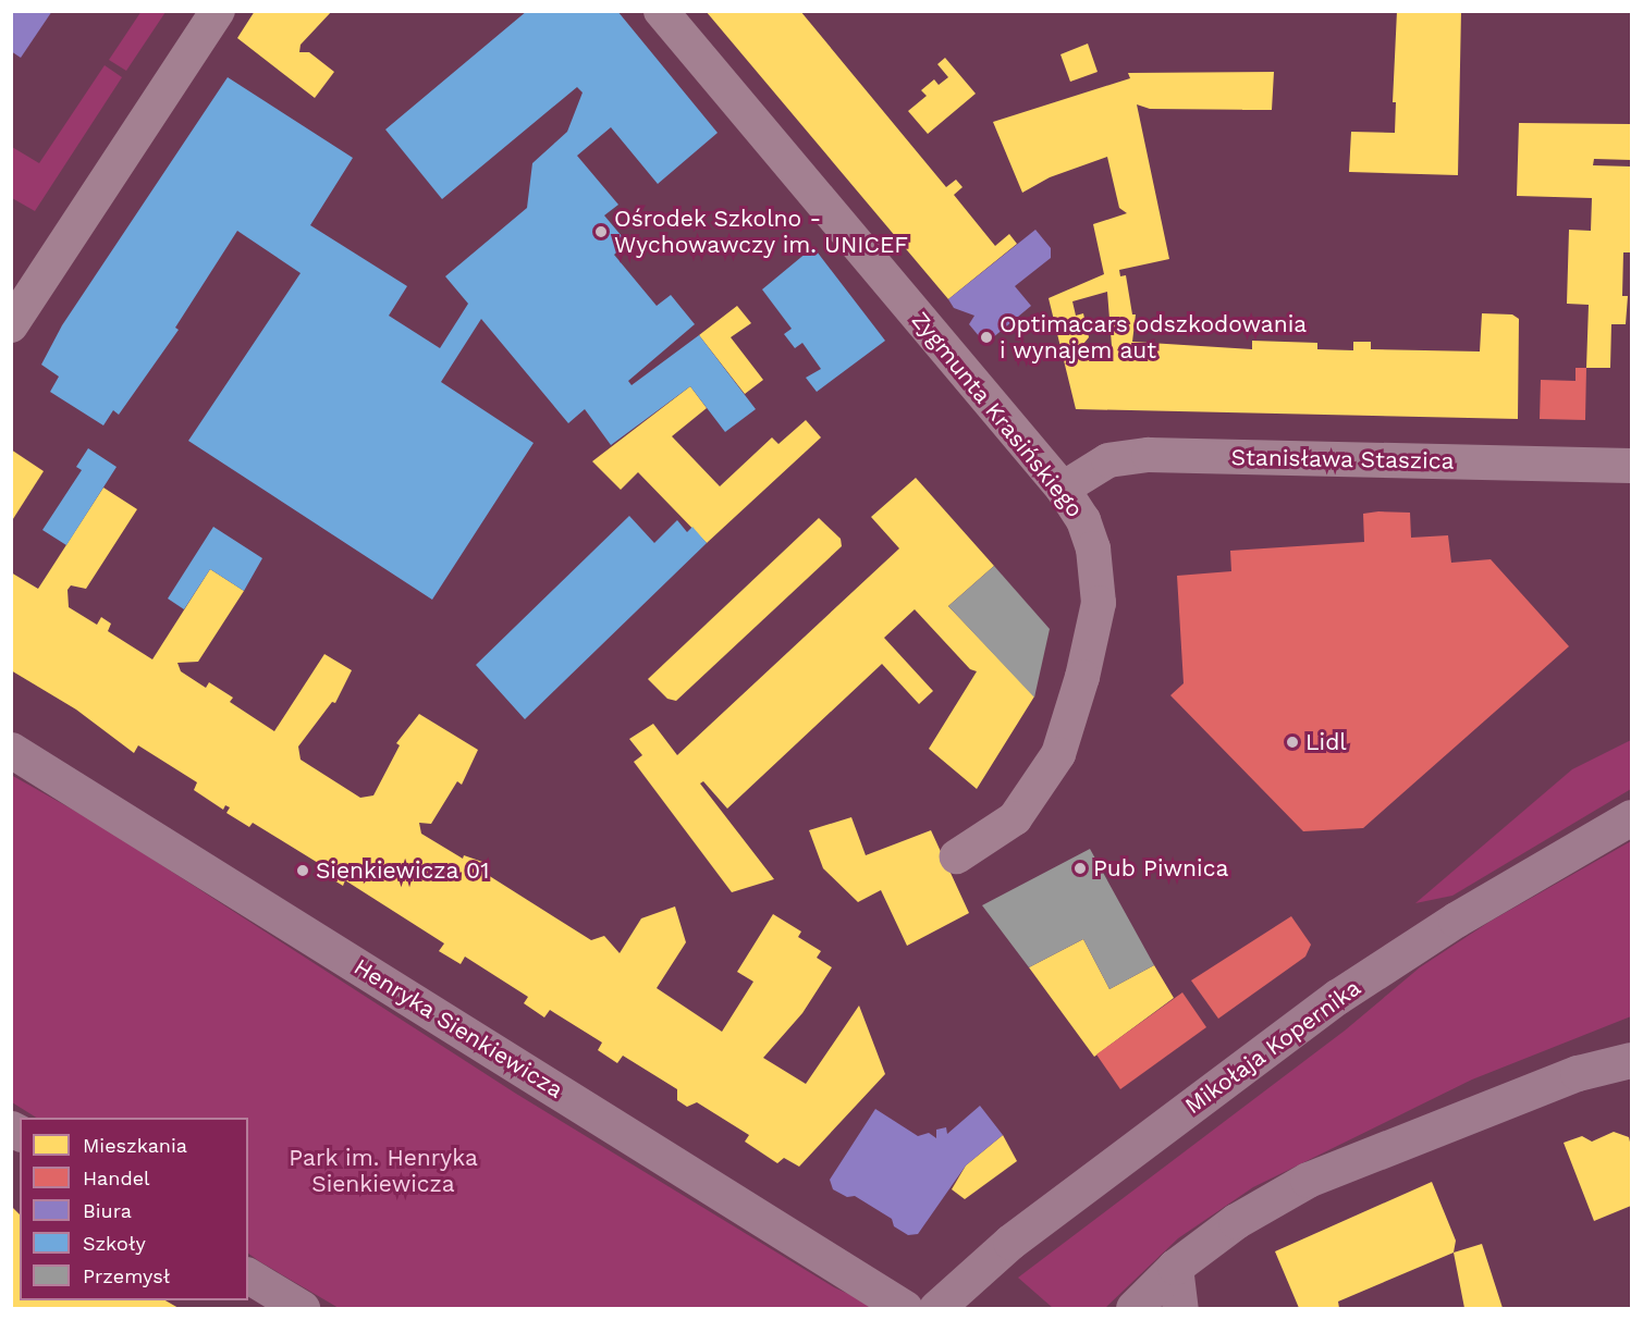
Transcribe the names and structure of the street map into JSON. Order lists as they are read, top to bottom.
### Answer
{
  "streets": {
    "main road": ["Henryka Sienkiewicza", "Mikołaja Kopernika"],
    "street": ["Zygmunta Krasińskiego", "Stanisława Staszica"]
  },
  "crossings": [
    ["Zygmunta Krasińskiego", "Stanisława Staszica"]
  ],
  "parks": ["Park im. Henryka Sienkiewicza"],
  "places": [
    "Ośrodek Szkolno - Wychowawczy im. UNICEF",
    "Optimacars odszkodowania i wynajem aut",
    "Lidl",
    "Pub Piwnica",
    "Sienkiewicza 01"
  ],
  "legend": [
    "Mieszkania",
    "Handel",
    "Biura",
    "Szkoły",
    "Przemysł"
  ]
}
